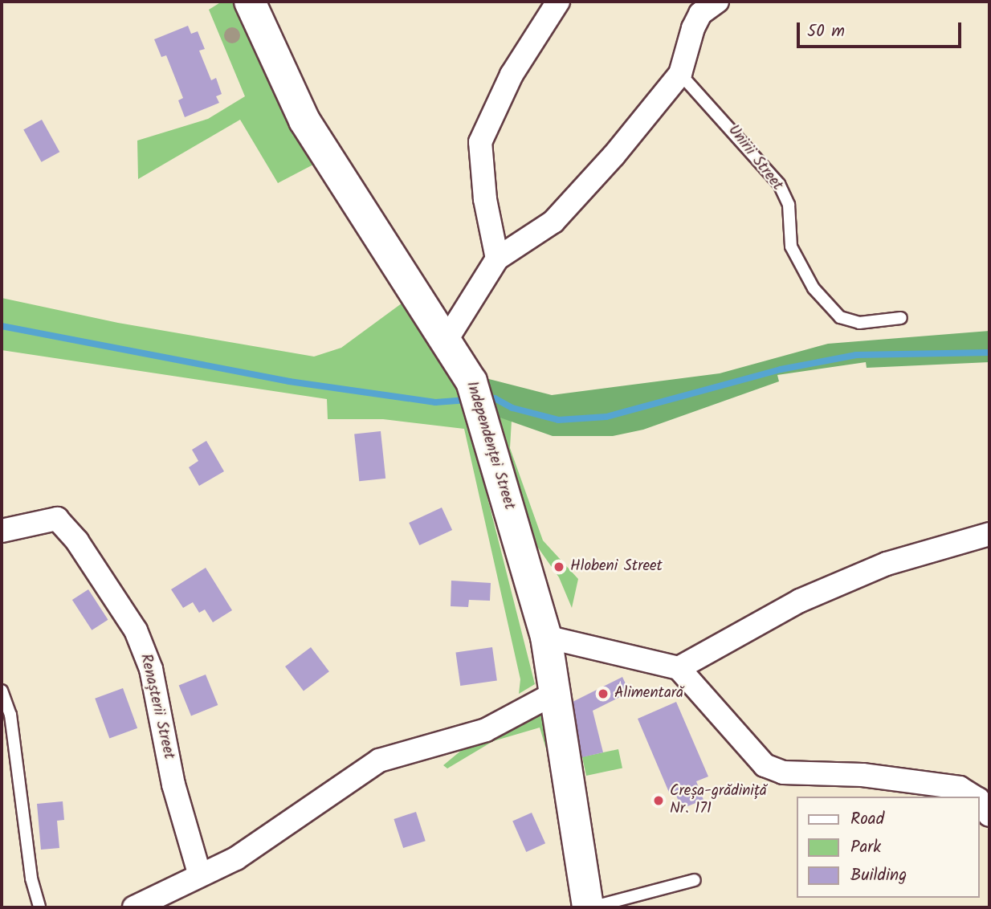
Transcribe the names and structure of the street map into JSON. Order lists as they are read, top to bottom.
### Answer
{
  "streets": {
    "main road": ["Independenței Street"],
    "street": ["Renașterii Street"],
    "lane": ["Unirii Street"]
  },
  "places": ["Hlobeni Street", "Alimentară", "Creșa-grădiniță Nr. 171"],
  "legend": ["Road", "Park", "Building"],
  "scale_bar": "50 m"
}
